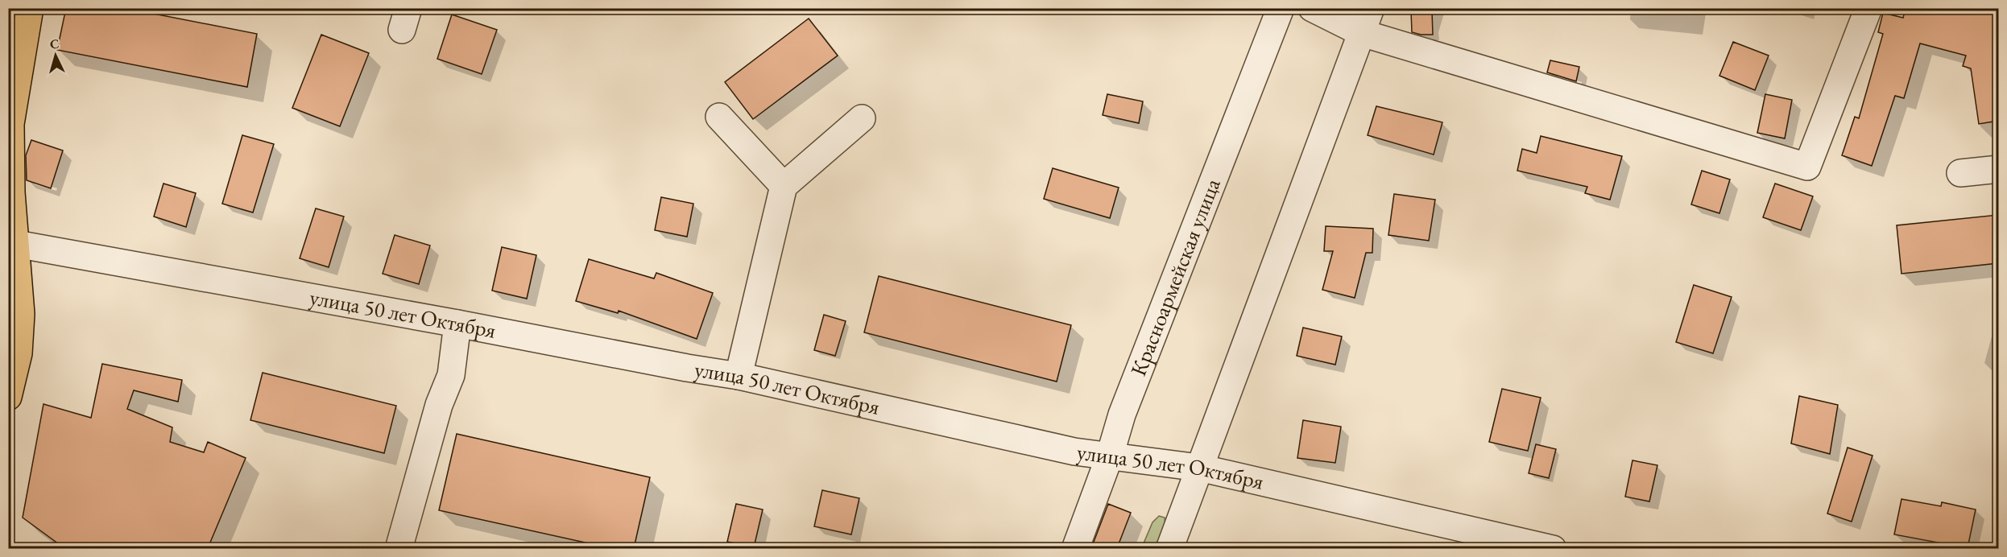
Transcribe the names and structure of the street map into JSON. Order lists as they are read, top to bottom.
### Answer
{
  "streets": {
    "street": ["Красноармейская улица", "улица 50 лет Октября"]
  },
  "crossings": [
    ["Красноармейская улица", "улица 50 лет Октября"]
  ],
  "north": "top"
}
